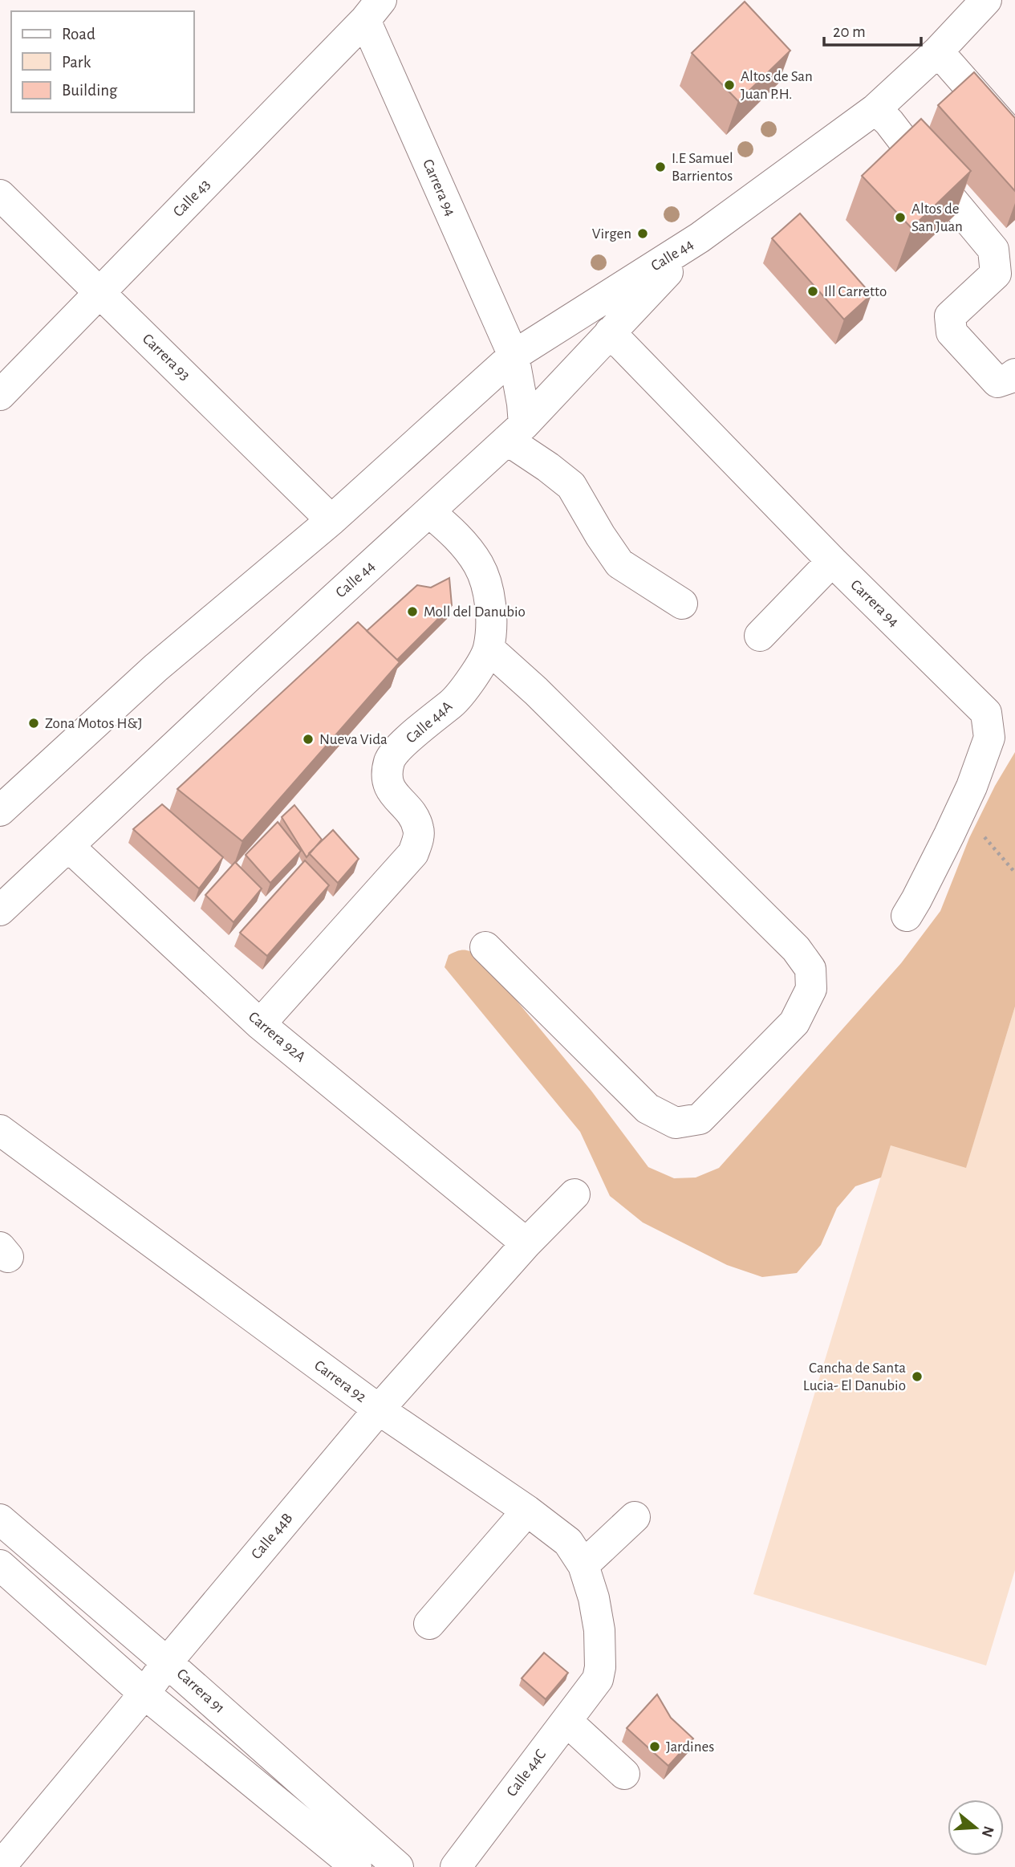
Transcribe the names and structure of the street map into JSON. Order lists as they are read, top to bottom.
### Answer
{
  "streets": {
    "street": [
      "Carrera 94",
      "Calle 43",
      "Calle 44",
      "Carrera 93",
      "Calle 44A",
      "Carrera 92A",
      "Carrera 92",
      "Calle 44B",
      "Carrera 91",
      "Calle 44C"
    ]
  },
  "crossings": [
    ["Carrera 94", "Calle 43"],
    ["Carrera 94", "Calle 44"],
    ["Calle 43", "Carrera 93"],
    ["Calle 44", "Carrera 93"],
    ["Calle 44", "Calle 44A"],
    ["Calle 44", "Carrera 92A"],
    ["Calle 44A", "Carrera 92A"],
    ["Carrera 92A", "Calle 44B"],
    ["Carrera 92", "Calle 44B"],
    ["Carrera 92", "Calle 44C"],
    ["Calle 44B", "Carrera 91"]
  ],
  "places": [
    "Altos de San Juan P.H.",
    "I.E Samuel Barrientos",
    "Altos de San Juan",
    "Virgen",
    "Ill Carretto",
    "Moll del Danubio",
    "Zona Motos H&J",
    "Nueva Vida",
    "Cancha de Santa Lucia- El Danubio",
    "Jardines"
  ],
  "legend": ["Road", "Park", "Building"],
  "scale_bar": "20 m",
  "north": "right"
}
